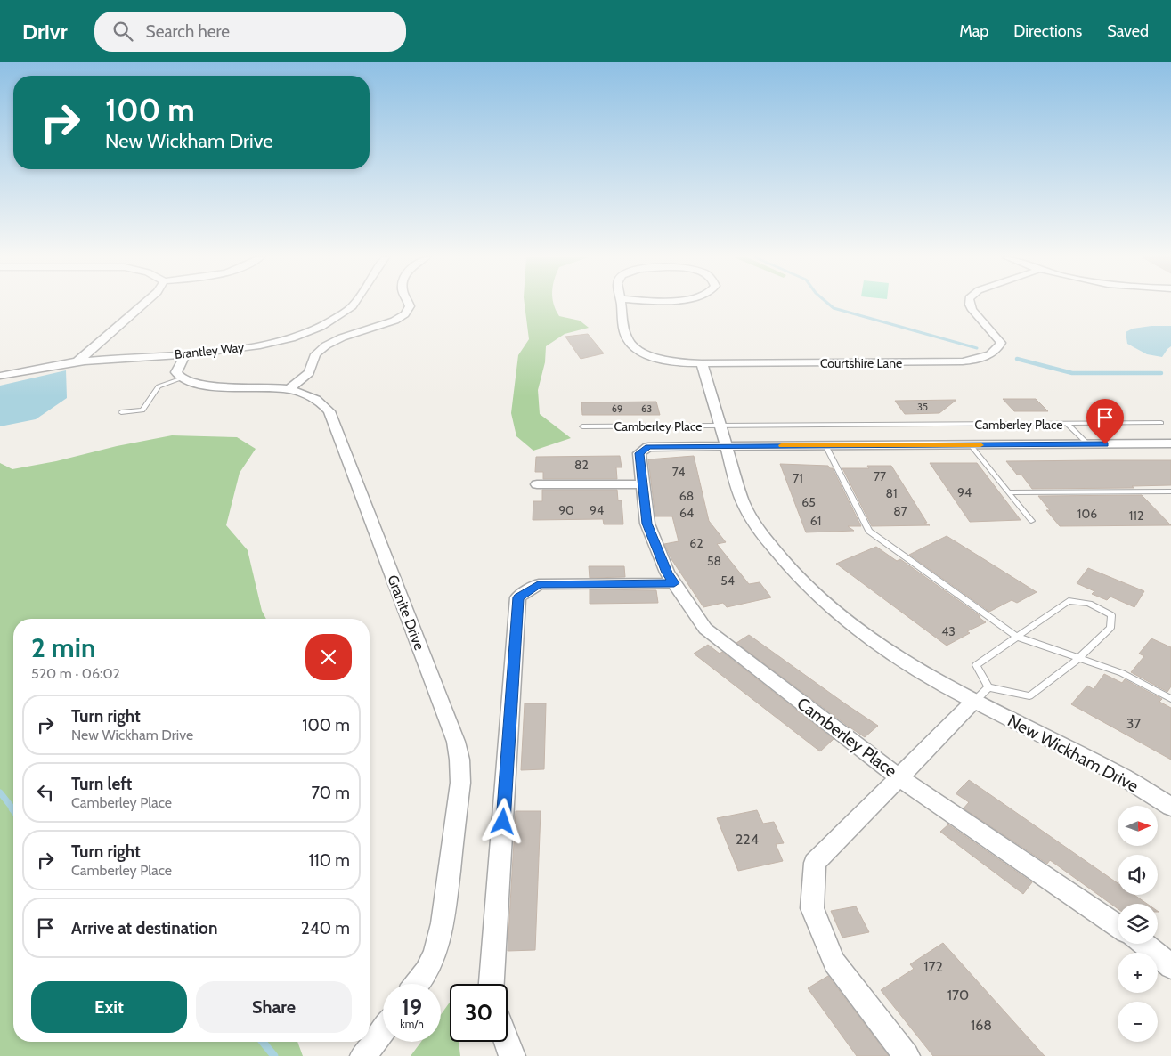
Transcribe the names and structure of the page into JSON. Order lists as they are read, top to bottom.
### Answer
{
  "streets": {
    "street": [
      "Brantley Way",
      "Courtshire Lane",
      "Camberley Place",
      "Granite Drive",
      "New Wickham Drive"
    ]
  },
  "crossings": [
    ["Courtshire Lane", "New Wickham Drive"],
    ["Camberley Place", "New Wickham Drive"]
  ],
  "house_numbers": [
    "35",
    "69",
    "63",
    "82",
    "74",
    "77",
    "71",
    "94",
    "81",
    "68",
    "65",
    "90",
    "94",
    "87",
    "64",
    "106",
    "112",
    "61",
    "62",
    "58",
    "54",
    "43",
    "37",
    "224",
    "172",
    "170",
    "168"
  ],
  "north": "right",
  "page": {
    "header": "Drivr",
    "search": "Search here",
    "nav": ["Map", "Directions", "Saved"],
    "turn": ["100 m", "New Wickham Drive"],
    "heading": ["2 min", "520 m · 06:02"],
    "list": [
      {
        "name": "Turn right",
        "note": "New Wickham Drive",
        "value": "100 m"
      },
      {
        "name": "Turn left",
        "note": "Camberley Place",
        "value": "70 m"
      },
      {
        "name": "Turn right",
        "note": "Camberley Place",
        "value": "110 m"
      },
      {
        "name": "Arrive at destination",
        "value": "240 m"
      }
    ],
    "map_buttons": ["+", "−"],
    "buttons": ["Exit", "Share"],
    "speed": "19 km/h",
    "limit": "30"
  }
}
